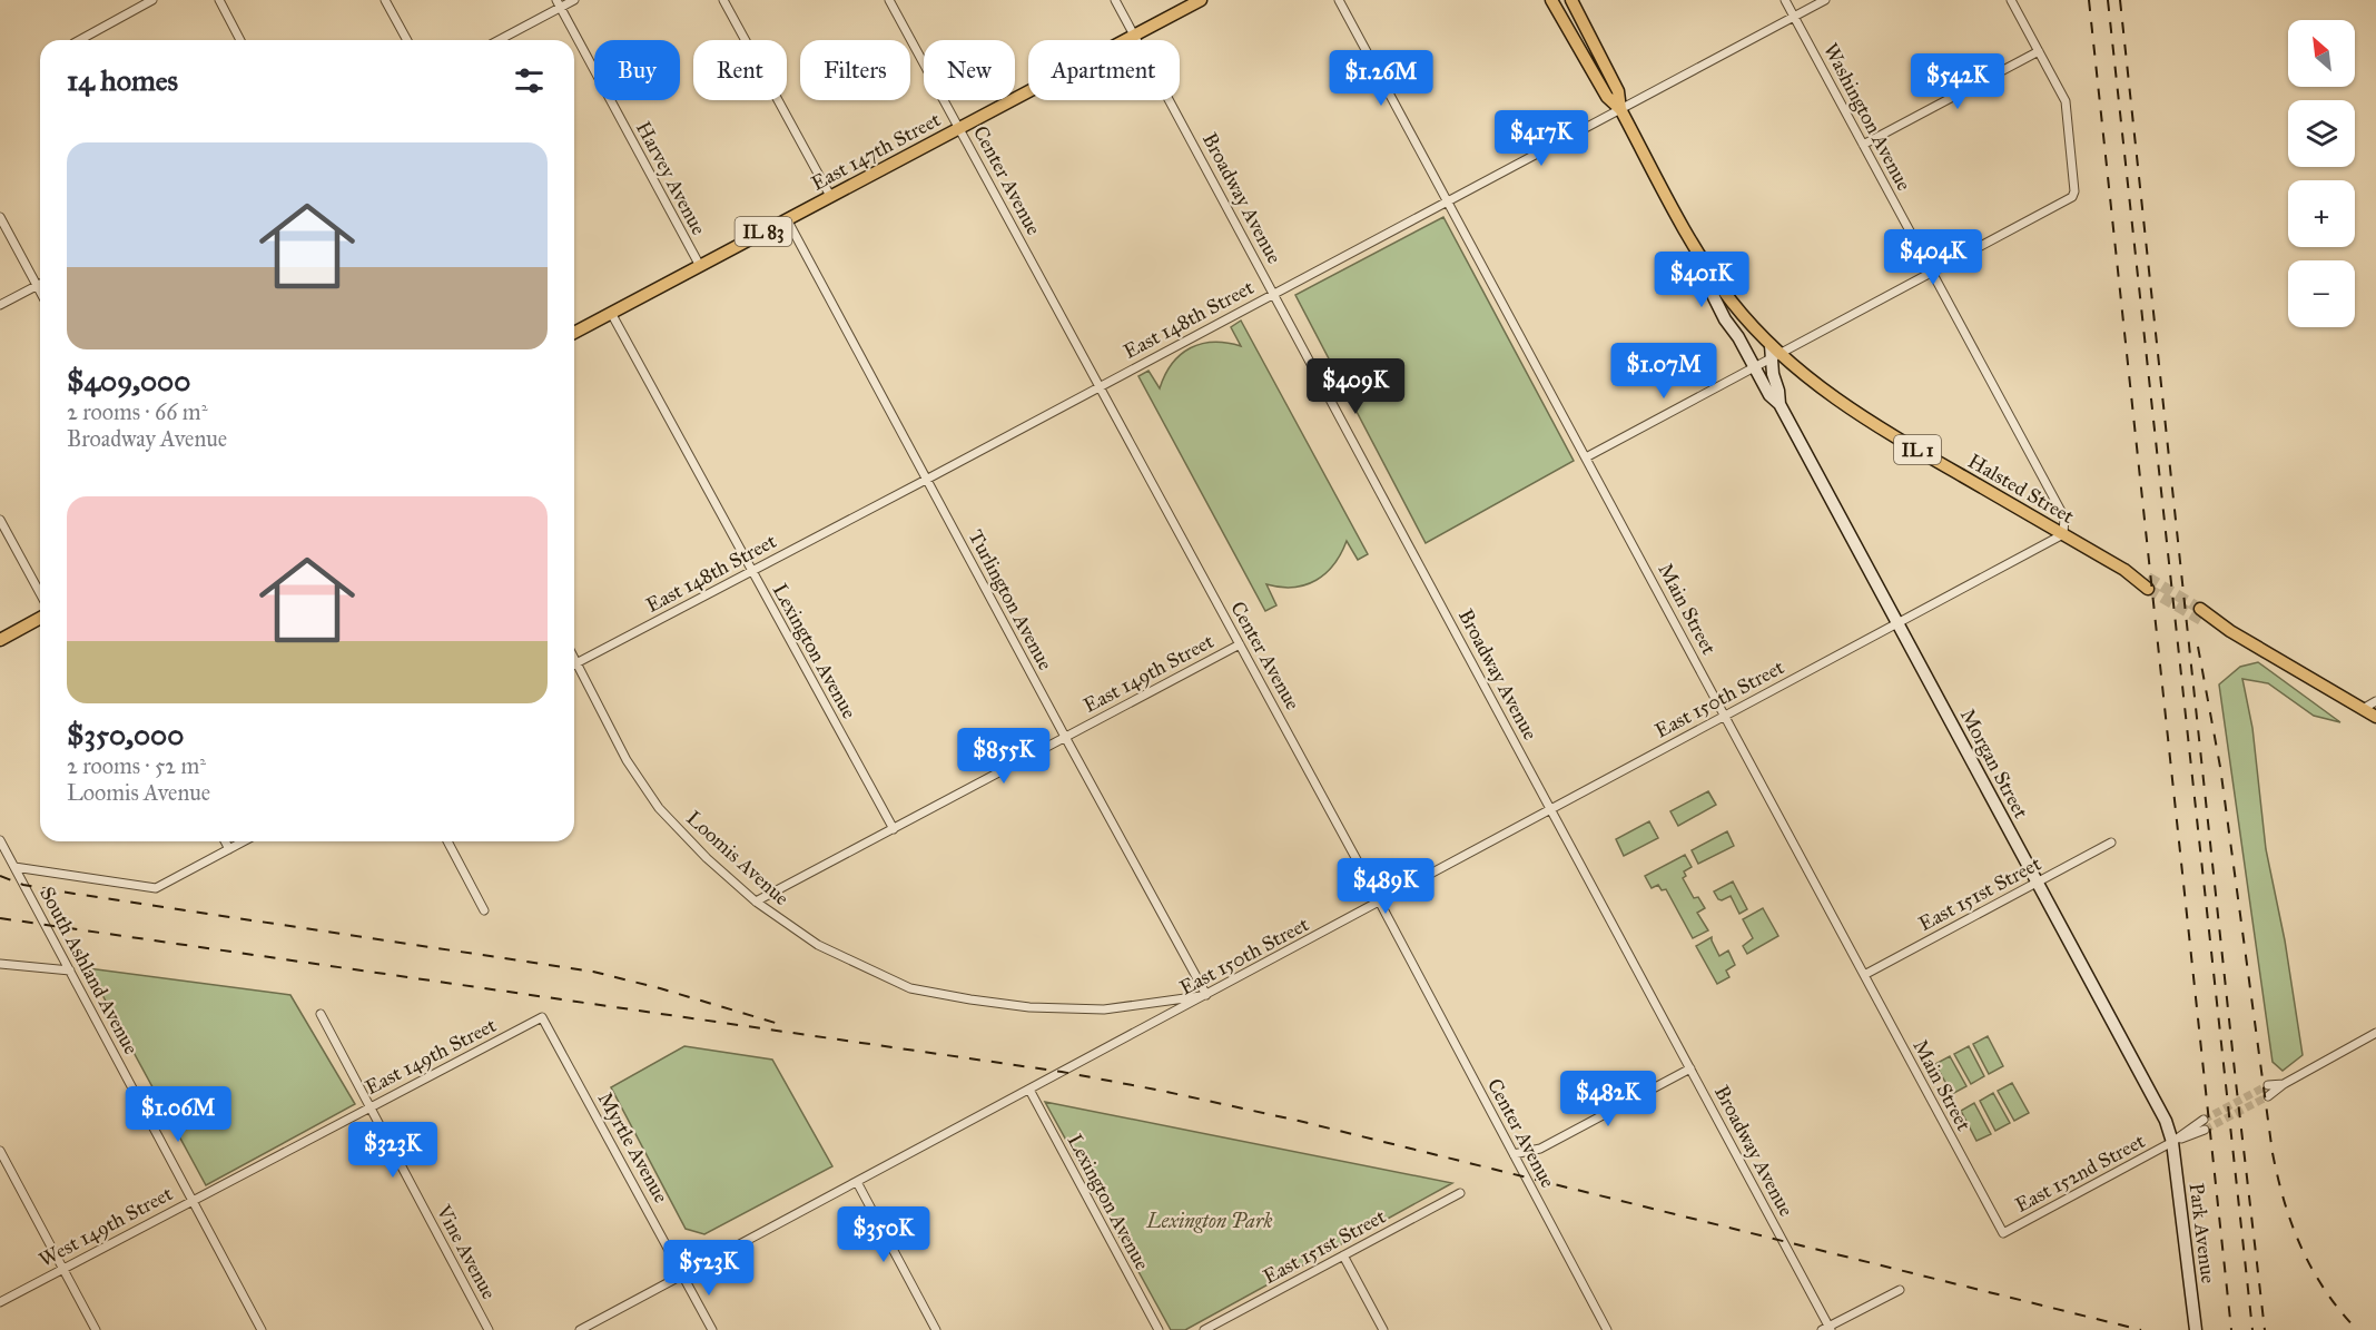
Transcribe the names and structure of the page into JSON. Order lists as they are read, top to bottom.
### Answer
{
  "streets": {
    "main road": [
      "East 147th Street",
      "IL 83",
      "IL 1",
      "Halsted Street"
    ],
    "street": [
      "Washington Avenue",
      "Harvey Avenue",
      "Center Avenue",
      "Broadway Avenue",
      "East 148th Street",
      "Turlington Avenue",
      "Main Street",
      "Lexington Avenue",
      "East 149th Street",
      "East 150th Street",
      "Morgan Street",
      "Loomis Avenue",
      "East 151st Street",
      "South Ashland Avenue",
      "Myrtle Avenue",
      "East 152nd Street",
      "West 149th Street",
      "Park Avenue",
      "Vine Avenue"
    ]
  },
  "crossings": [
    ["Washington Avenue", "East 148th Street"],
    ["Washington Avenue", "Halsted Street"],
    ["Washington Avenue", "East 150th Street"],
    ["East 147th Street", "Harvey Avenue"],
    ["East 147th Street", "Center Avenue"],
    ["East 147th Street", "Broadway Avenue"],
    ["East 147th Street", "Turlington Avenue"],
    ["East 147th Street", "Lexington Avenue"],
    ["Center Avenue", "East 148th Street"],
    ["Center Avenue", "East 149th Street"],
    ["Center Avenue", "East 150th Street"],
    ["Broadway Avenue", "East 148th Street"],
    ["Broadway Avenue", "East 150th Street"],
    ["East 148th Street", "Halsted Street"],
    ["East 148th Street", "Turlington Avenue"],
    ["East 148th Street", "Main Street"],
    ["East 148th Street", "Lexington Avenue"],
    ["East 148th Street", "Loomis Avenue"],
    ["Halsted Street", "East 150th Street"],
    ["Halsted Street", "Morgan Street"],
    ["Turlington Avenue", "East 149th Street"],
    ["Turlington Avenue", "East 150th Street"],
    ["Turlington Avenue", "Loomis Avenue"],
    ["Main Street", "East 150th Street"],
    ["Main Street", "East 151st Street"],
    ["Main Street", "East 152nd Street"],
    ["Lexington Avenue", "East 149th Street"],
    ["Lexington Avenue", "East 150th Street"],
    ["East 149th Street", "Loomis Avenue"],
    ["East 149th Street", "South Ashland Avenue"],
    ["East 149th Street", "Myrtle Avenue"],
    ["East 149th Street", "West 149th Street"],
    ["East 149th Street", "Vine Avenue"],
    ["East 150th Street", "Morgan Street"],
    ["East 150th Street", "Loomis Avenue"],
    ["East 150th Street", "Myrtle Avenue"],
    ["Morgan Street", "East 151st Street"],
    ["Morgan Street", "East 152nd Street"],
    ["Morgan Street", "Park Avenue"],
    ["South Ashland Avenue", "West 149th Street"],
    ["East 152nd Street", "Park Avenue"]
  ],
  "parks": ["Lexington Park"],
  "north": "top left",
  "page": {
    "map_buttons": ["+", "−"],
    "chip": [
      "Buy",
      "Rent",
      "Filters",
      "New",
      "Apartment"
    ],
    "heading": "14 homes",
    "price": [
      "$1.26M",
      "$542K",
      "$417K",
      "$404K",
      "$401K",
      "$1.07M",
      "$409K",
      "$855K",
      "$489K",
      "$482K",
      "$1.06M",
      "$323K",
      "$350K",
      "$523K"
    ],
    "list": [
      {
        "name": "$409,000",
        "note": "2 rooms · 66 m² · Broadway Avenue"
      },
      {
        "name": "$350,000",
        "note": "2 rooms · 52 m² · Loomis Avenue"
      }
    ]
  }
}
